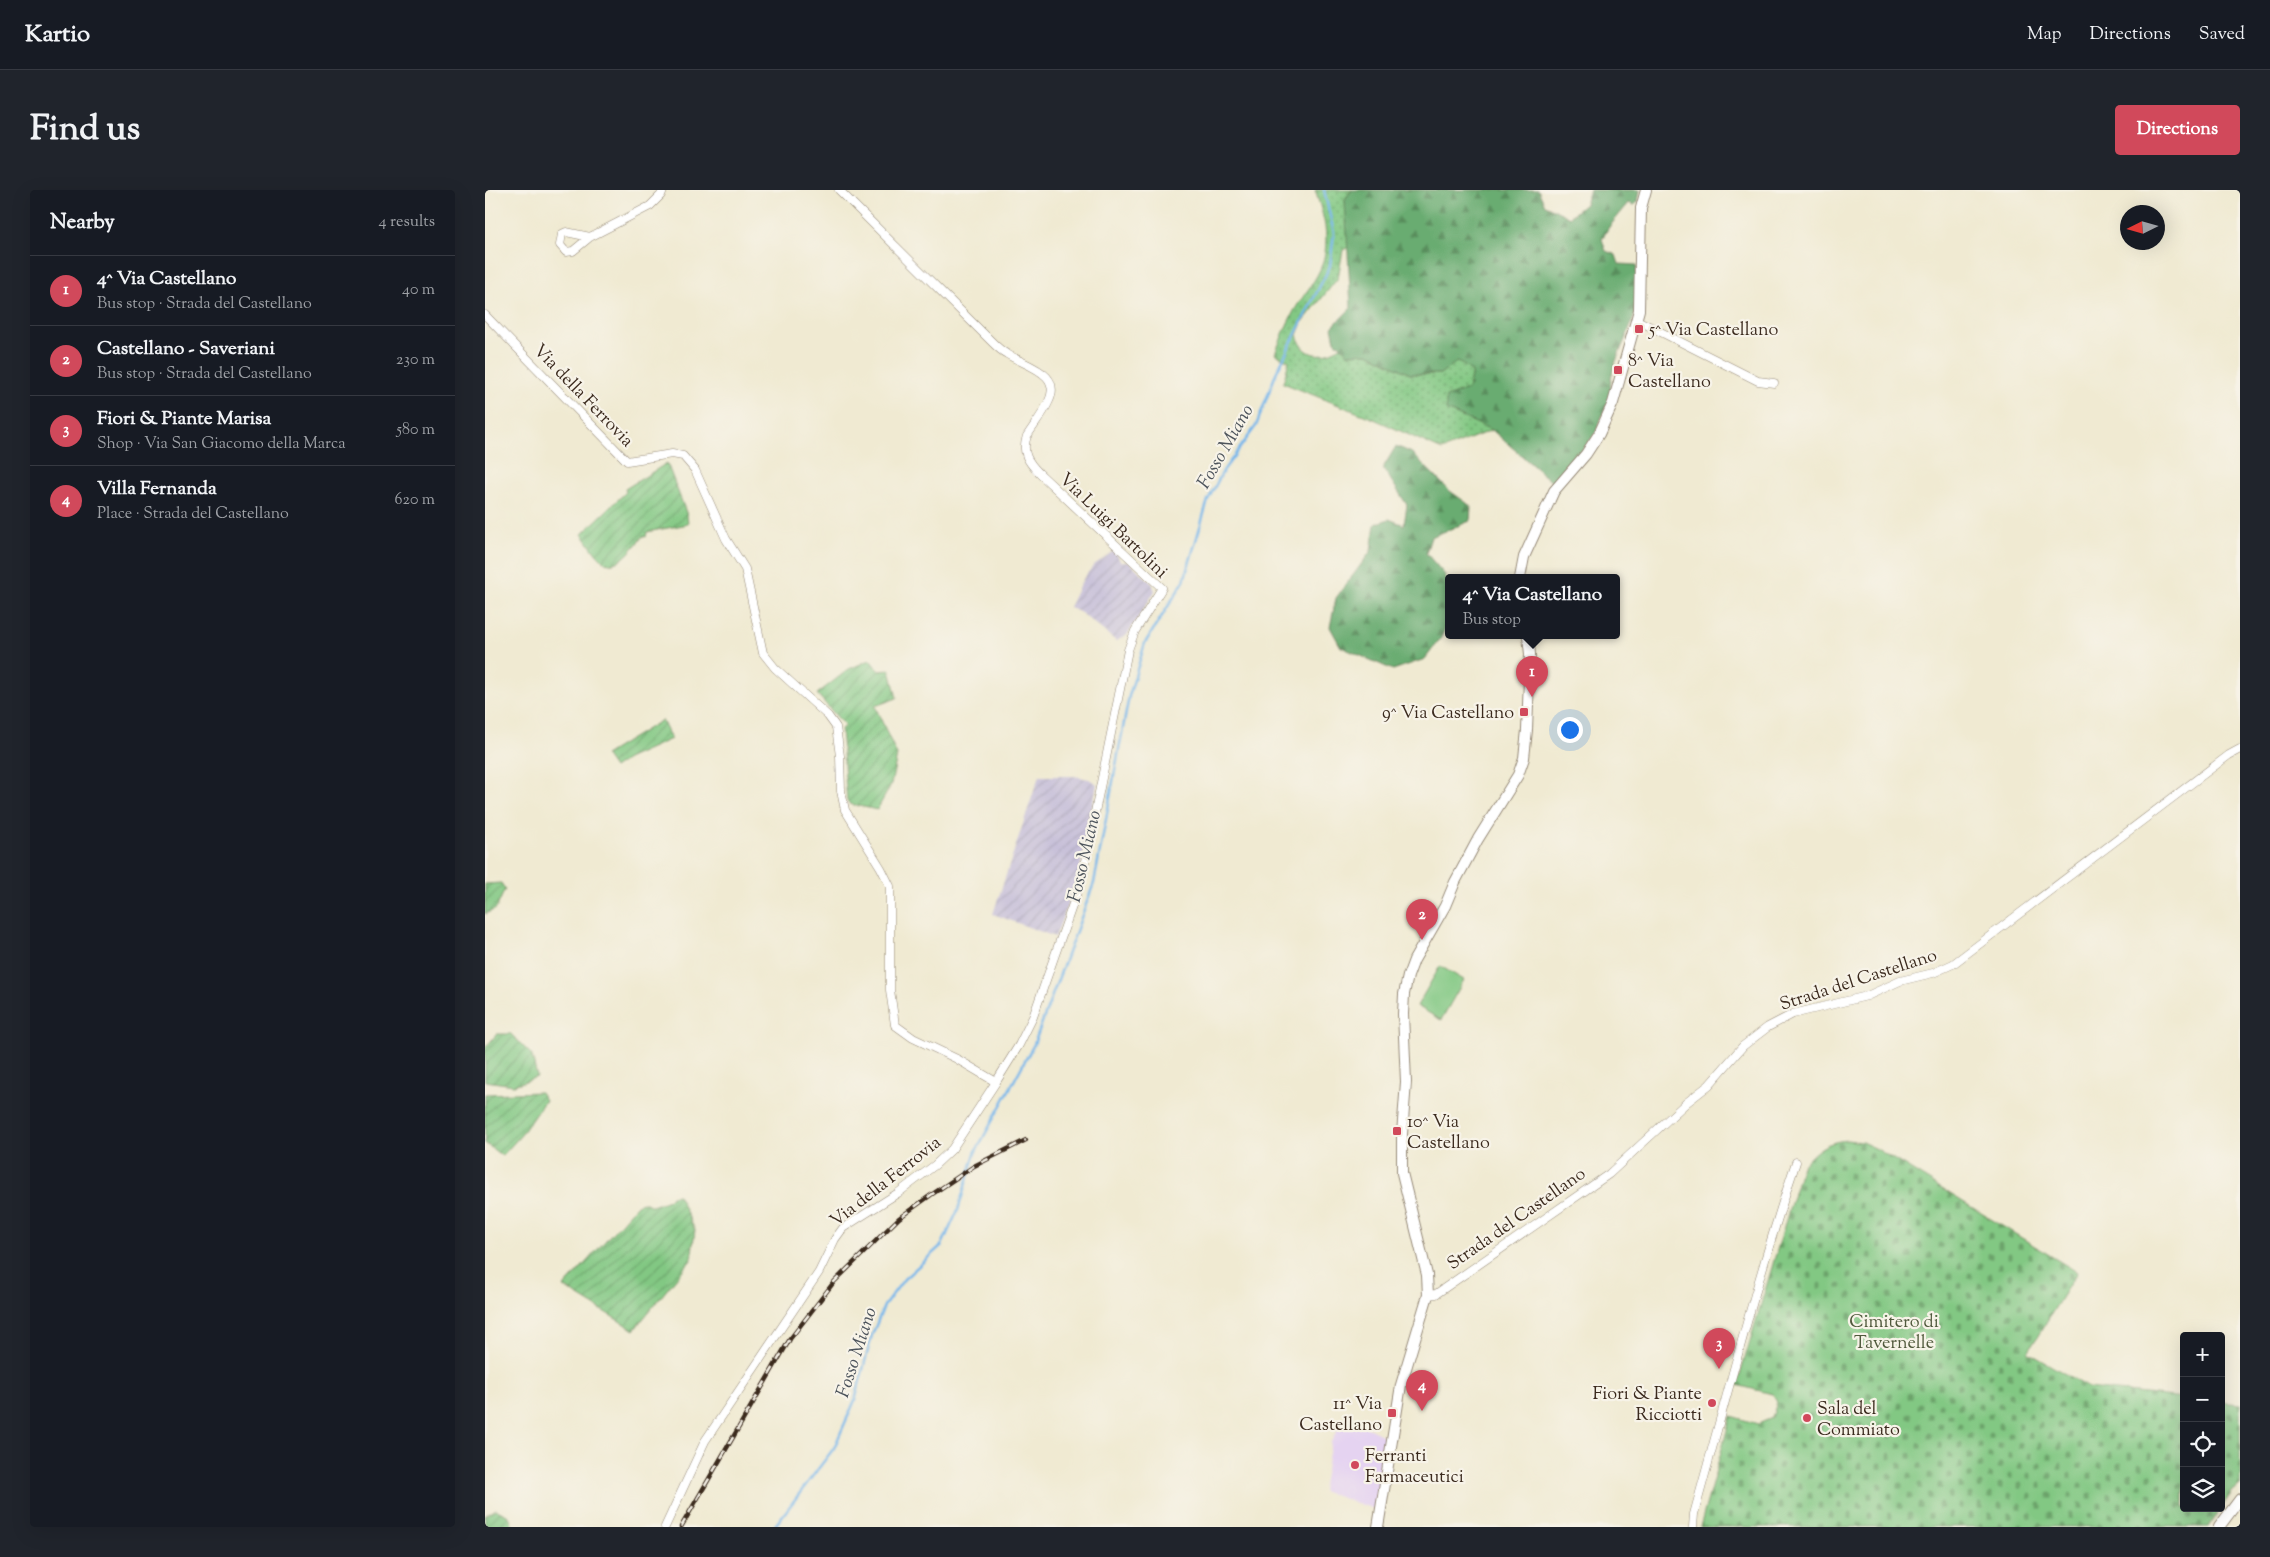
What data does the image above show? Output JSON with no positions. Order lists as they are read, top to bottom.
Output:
{
  "streets": {
    "street": ["Via della Ferrovia", "Via Luigi Bartolini", "Strada del Castellano"]
  },
  "crossings": [
    ["Via della Ferrovia", "Via Luigi Bartolini"]
  ],
  "water": ["Fosso Miano"],
  "parks": ["Cimitero di Tavernelle"],
  "places": {
    "transit": [
      "5^ Via Castellano",
      "8^ Via Castellano",
      "9^ Via Castellano",
      "10^ Via Castellano",
      "11^ Via Castellano"
    ],
    "other": ["Fiori & Piante Ricciotti", "Sala del Commiato", "Ferranti Farmaceutici"]
  },
  "north": "left",
  "page": {
    "header": "Kartio",
    "nav": ["Map", "Directions", "Saved"],
    "title": "Find us",
    "buttons": "Directions",
    "heading": ["Nearby", "4 results"],
    "list": [
      {
        "mark": "1",
        "name": "4^ Via Castellano",
        "note": "Bus stop · Strada del Castellano",
        "value": "40 m"
      },
      {
        "mark": "2",
        "name": "Castellano - Saveriani",
        "note": "Bus stop · Strada del Castellano",
        "value": "230 m"
      },
      {
        "mark": "3",
        "name": "Fiori & Piante Marisa",
        "note": "Shop · Via San Giacomo della Marca",
        "value": "580 m"
      },
      {
        "mark": "4",
        "name": "Villa Fernanda",
        "note": "Place · Strada del Castellano",
        "value": "620 m"
      }
    ],
    "popup": ["4^ Via Castellano", "Bus stop"],
    "pins": [
      "1",
      "2",
      "3",
      "4"
    ],
    "map_buttons": ["+", "−"]
  }
}
